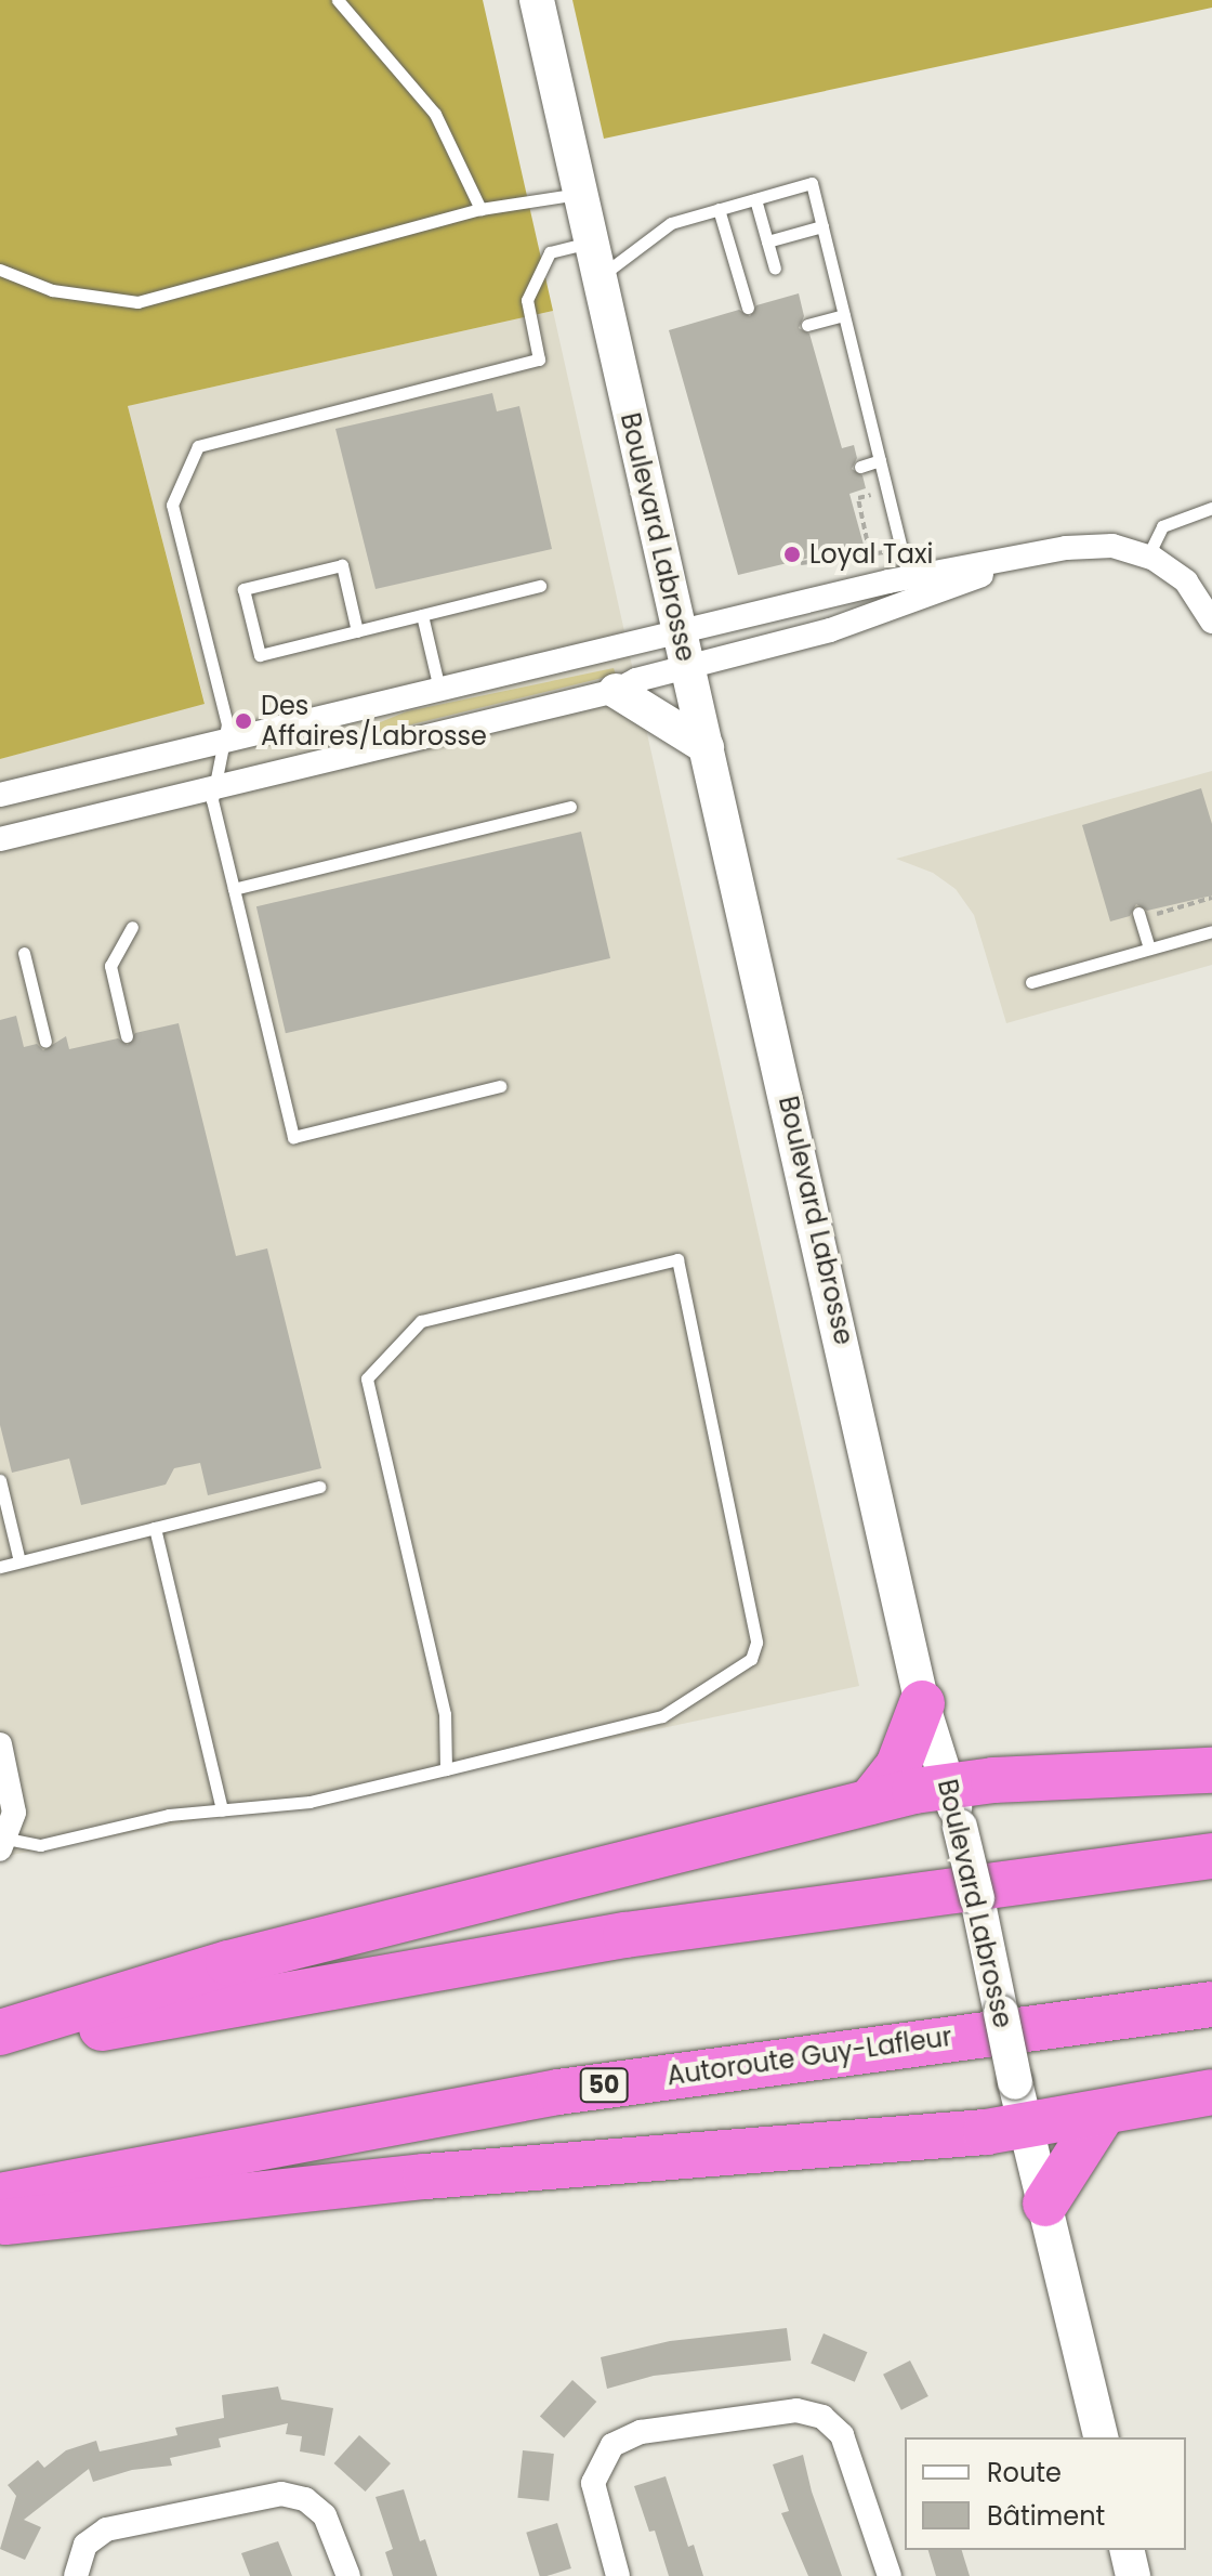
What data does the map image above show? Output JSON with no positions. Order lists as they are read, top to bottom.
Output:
{
  "streets": {
    "highway": ["Autoroute Guy-Lafleur", "50"],
    "street": ["Boulevard Labrosse"]
  },
  "places": ["Loyal Taxi", "Des Affaires/Labrosse"],
  "legend": ["Route", "Bâtiment"]
}
